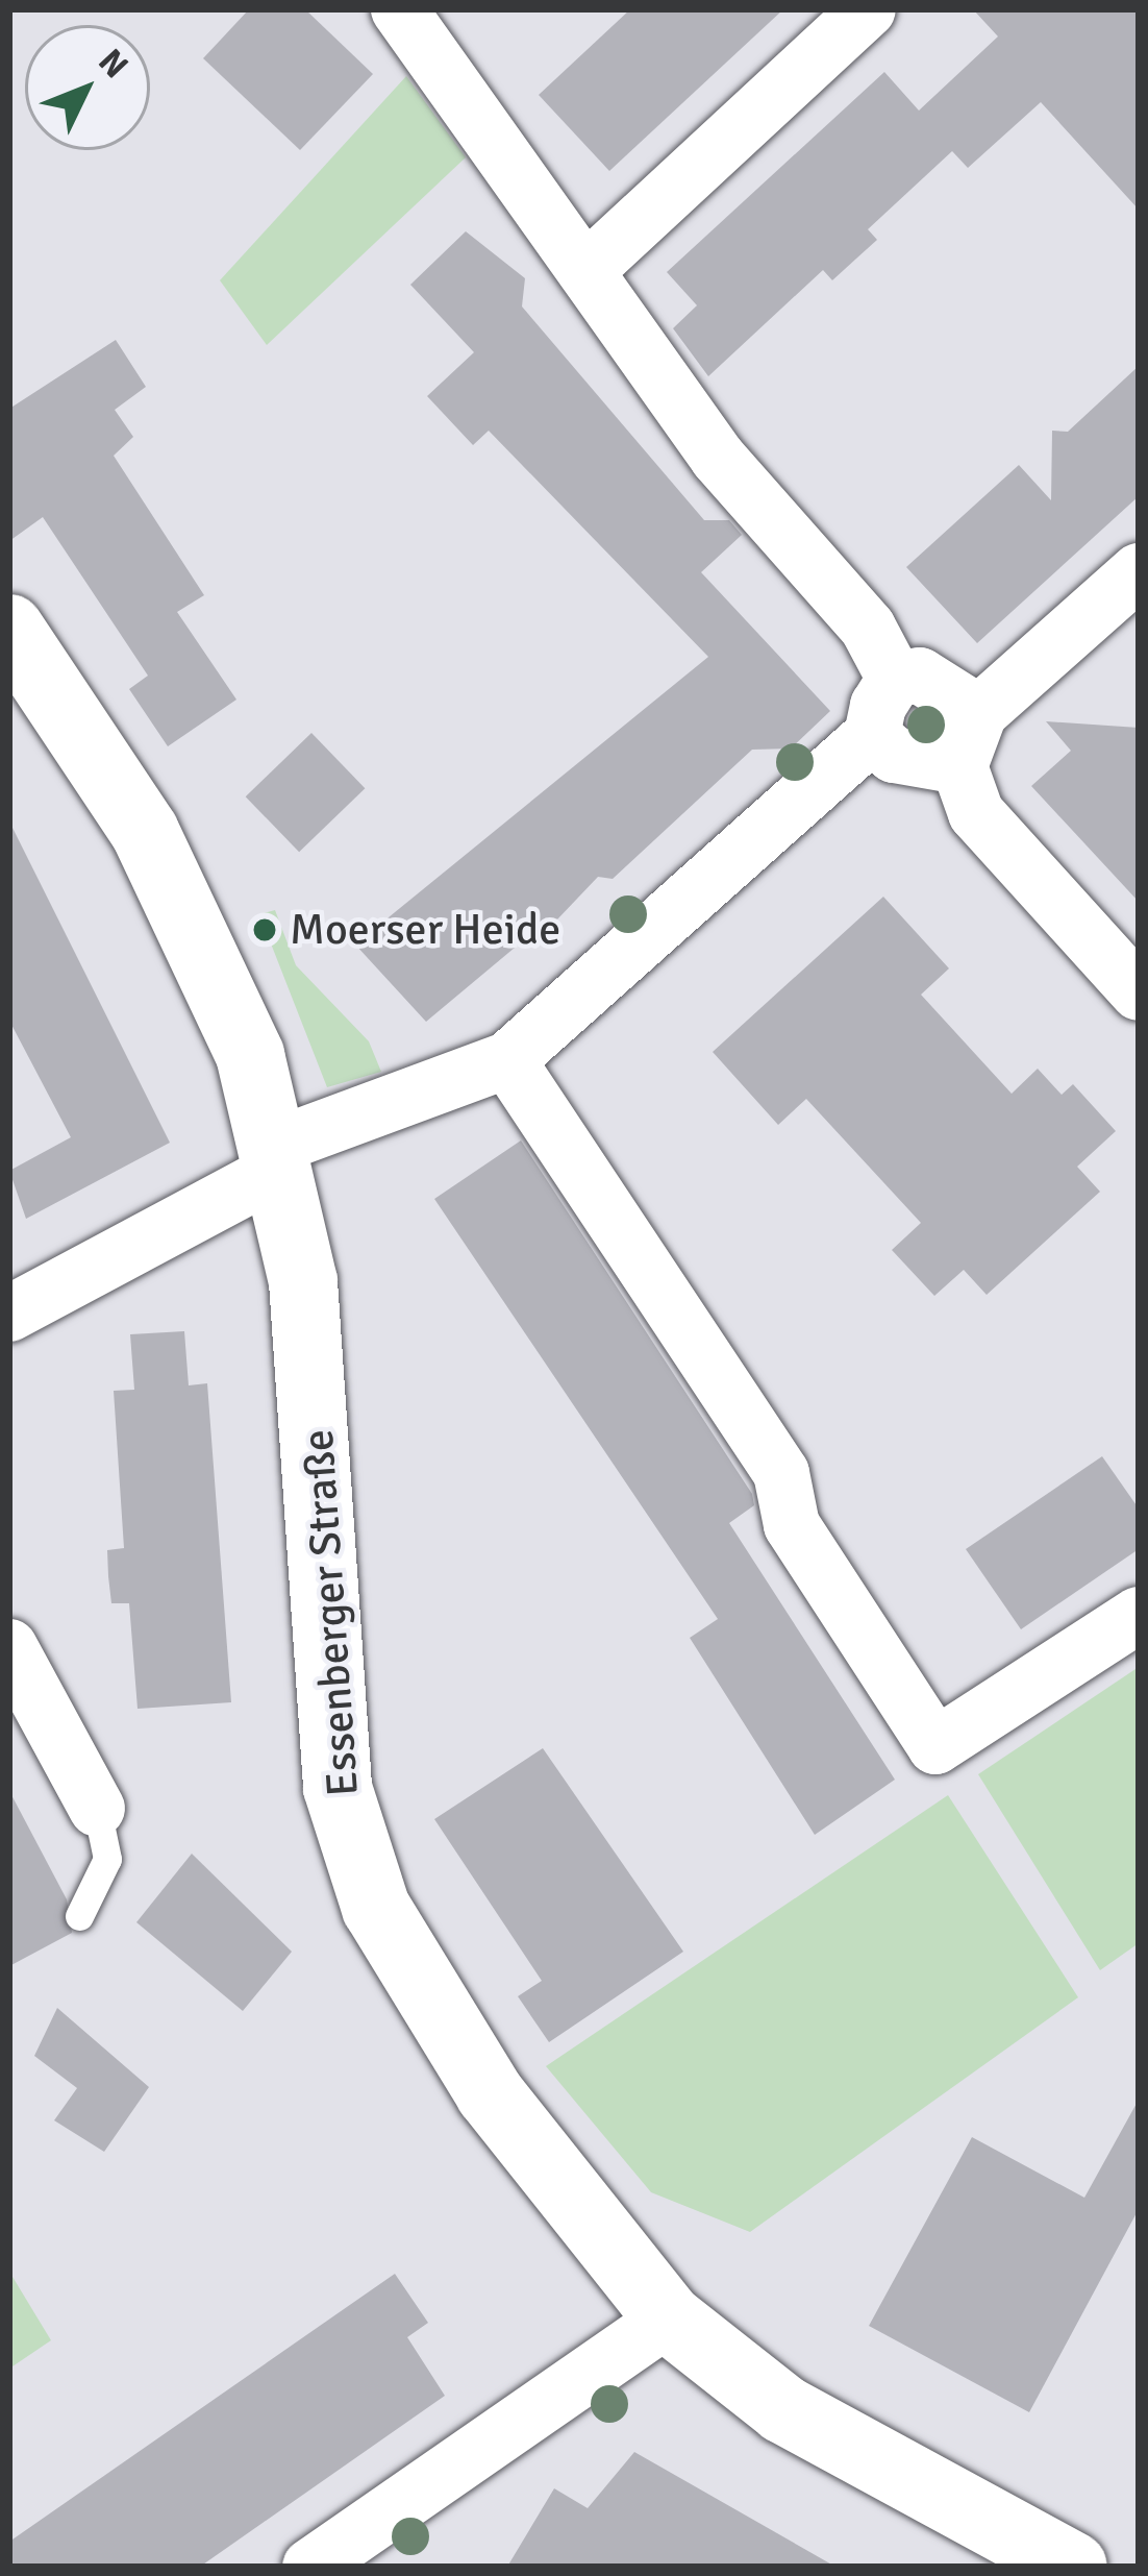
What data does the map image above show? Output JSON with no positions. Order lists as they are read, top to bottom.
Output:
{
  "streets": {
    "street": ["Essenberger Straße"]
  },
  "places": ["Moerser Heide"],
  "north": "top right"
}
